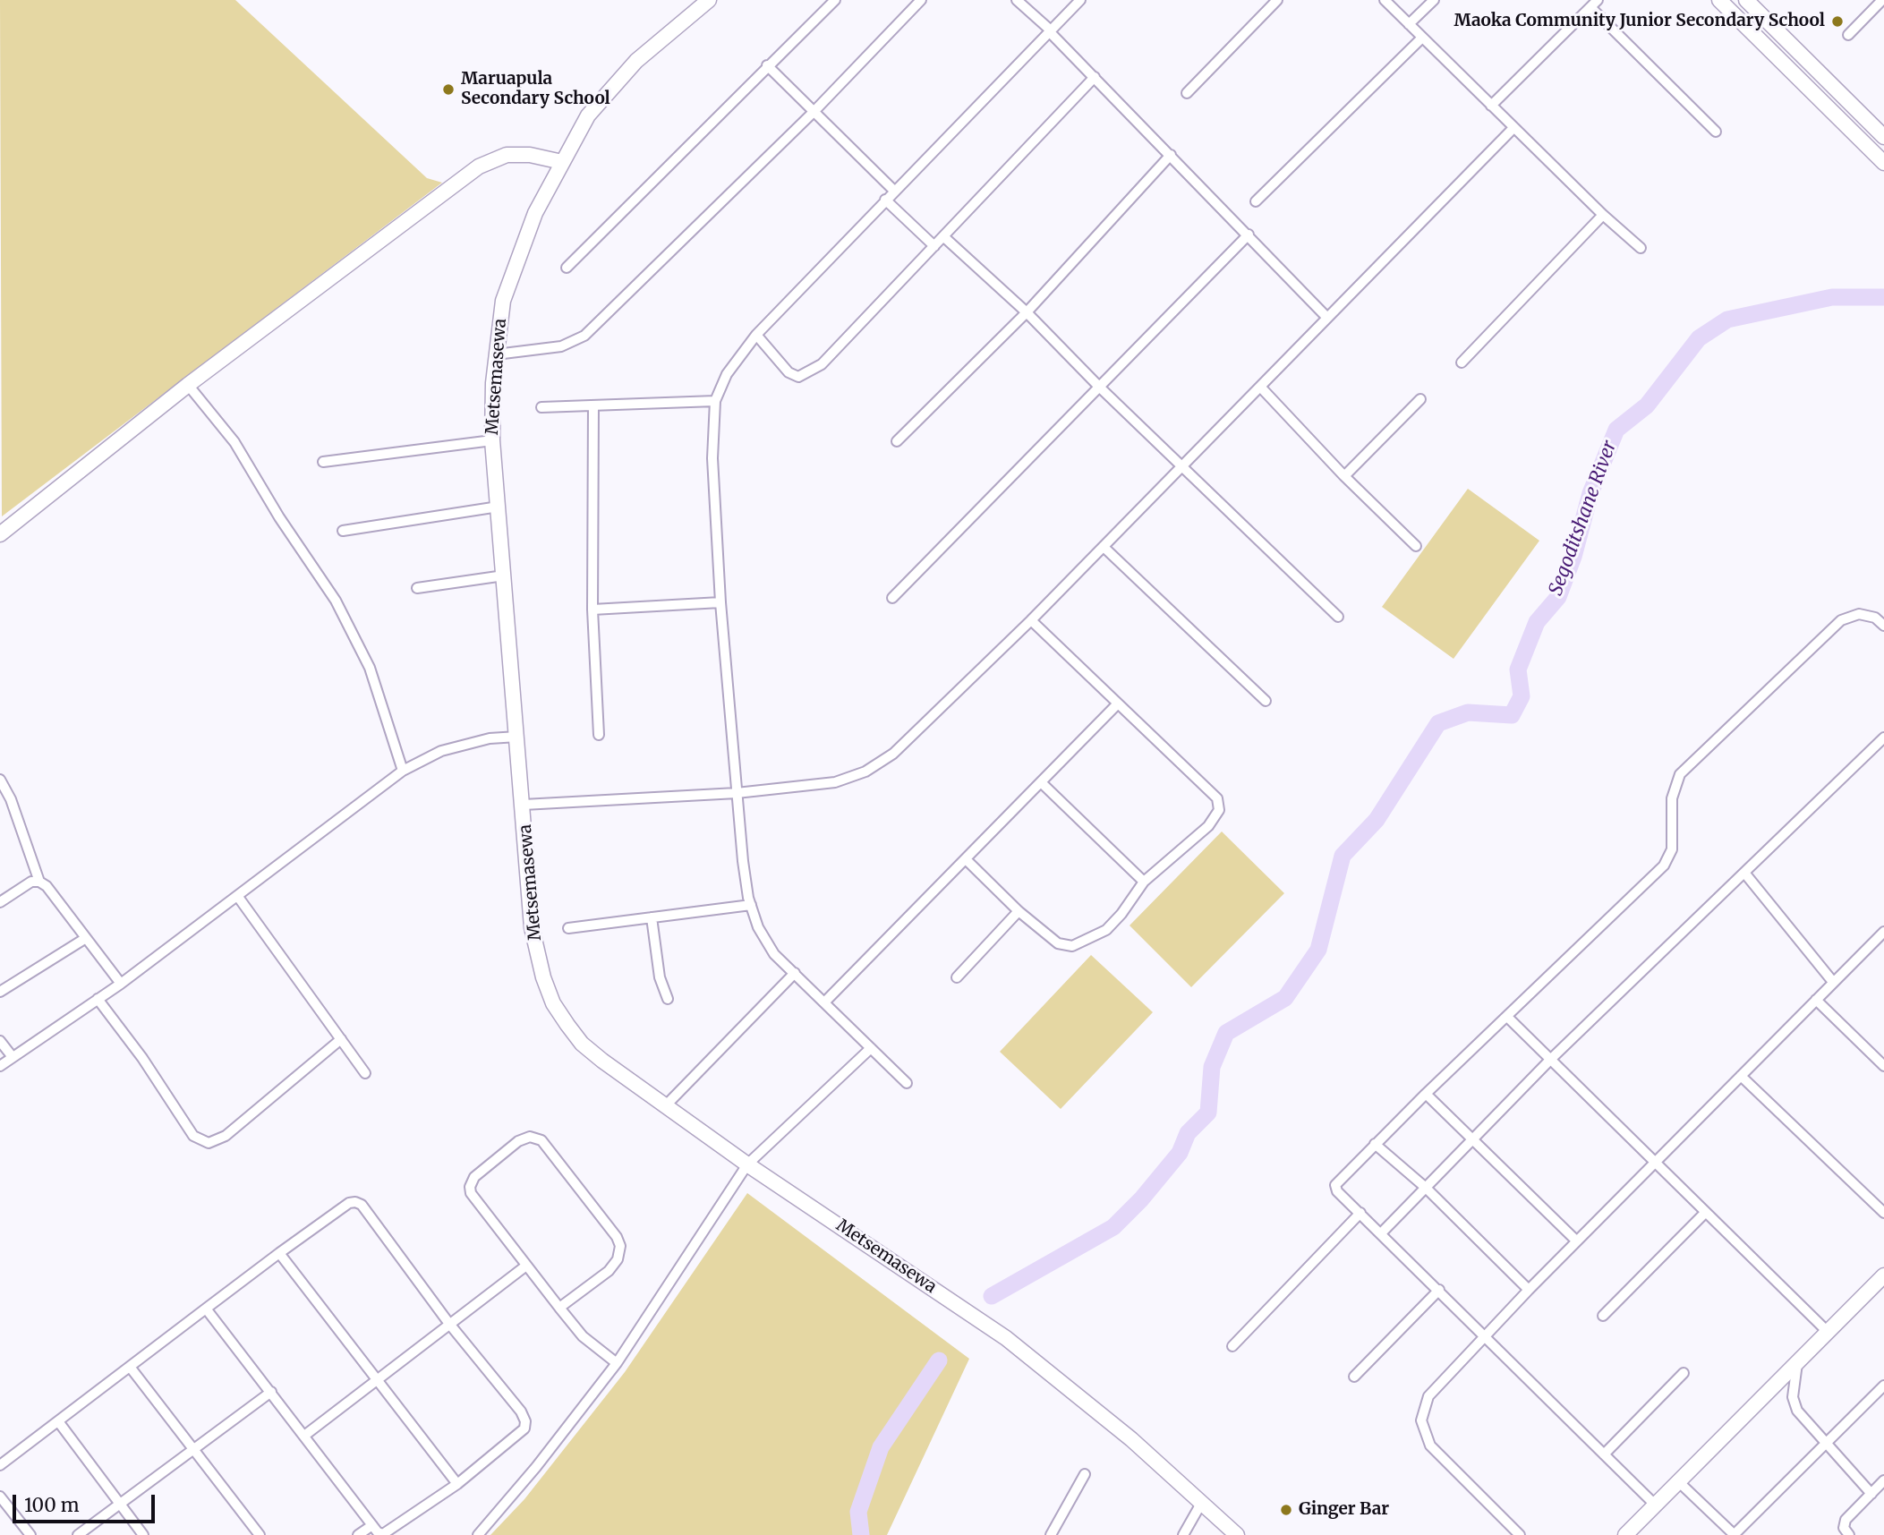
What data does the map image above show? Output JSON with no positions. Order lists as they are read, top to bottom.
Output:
{
  "streets": {
    "street": ["Metsemasewa"]
  },
  "water": ["Segoditshane River"],
  "places": ["Maoka Community Junior Secondary School", "Maruapula Secondary School", "Ginger Bar"],
  "scale_bar": "100 m"
}
